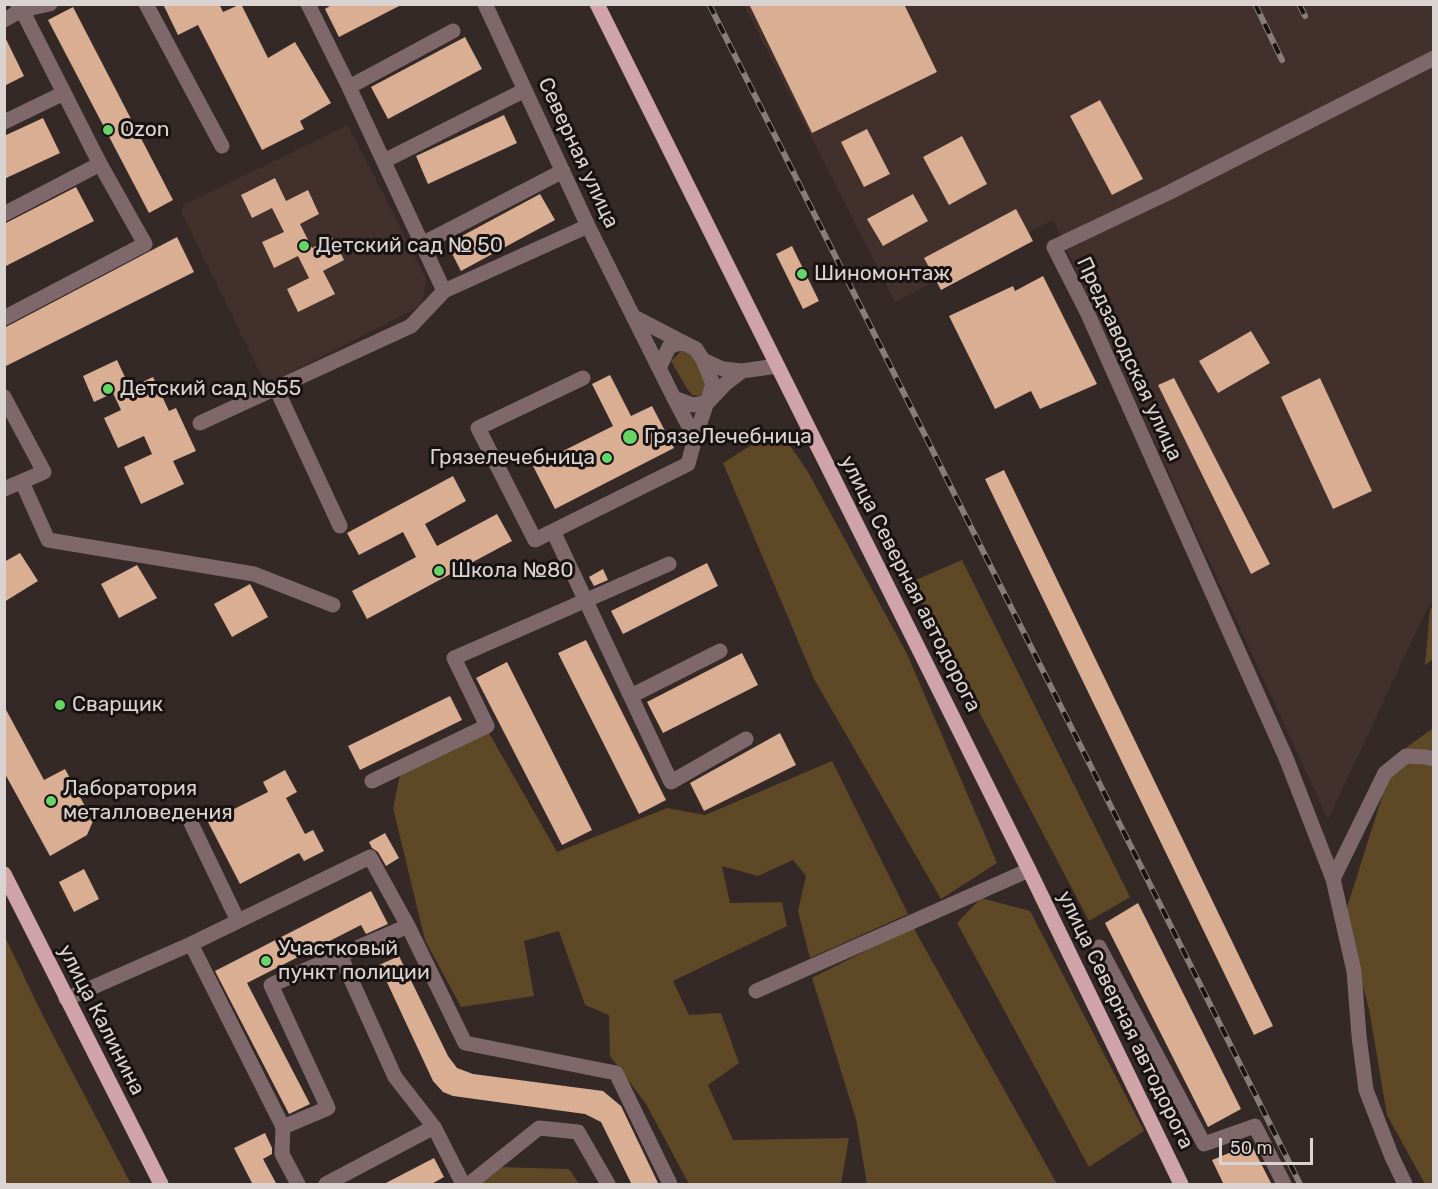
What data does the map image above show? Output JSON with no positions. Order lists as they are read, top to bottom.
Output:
{
  "streets": {
    "main road": ["улица Северная автодорога", "улица Калинина"],
    "street": ["Северная улица", "Предзаводская улица"]
  },
  "places": [
    "Ozon",
    "Детский сад № 50",
    "Шиномонтаж",
    "Детский сад №55",
    "ГрязеЛечебница",
    "Грязелечебница",
    "Школа №80",
    "Сварщик",
    "Лаборатория металловедения",
    "Участковый пункт полиции"
  ],
  "scale_bar": "50 m"
}
